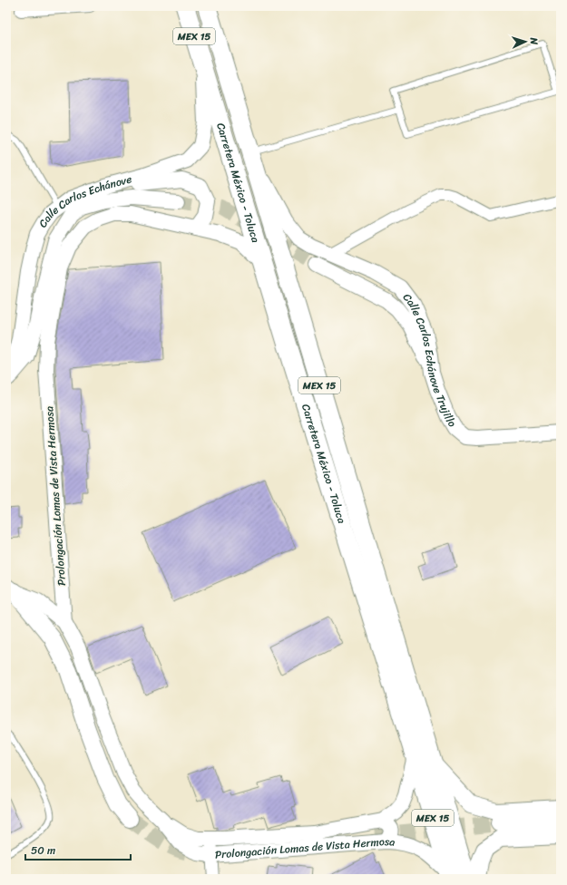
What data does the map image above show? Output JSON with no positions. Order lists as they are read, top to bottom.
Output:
{
  "streets": {
    "main road": ["MEX 15", "Carretera México - Toluca"],
    "street": ["Calle Carlos Echánove", "Calle Carlos Echánove Trujillo", "Prolongación Lomas de Vista Hermosa"]
  },
  "crossings": [
    ["Carretera México - Toluca", "Calle Carlos Echánove"],
    ["Carretera México - Toluca", "Calle Carlos Echánove Trujillo"],
    ["Carretera México - Toluca", "Prolongación Lomas de Vista Hermosa"],
    ["Calle Carlos Echánove", "Prolongación Lomas de Vista Hermosa"]
  ],
  "scale_bar": "50 m",
  "north": "right"
}
